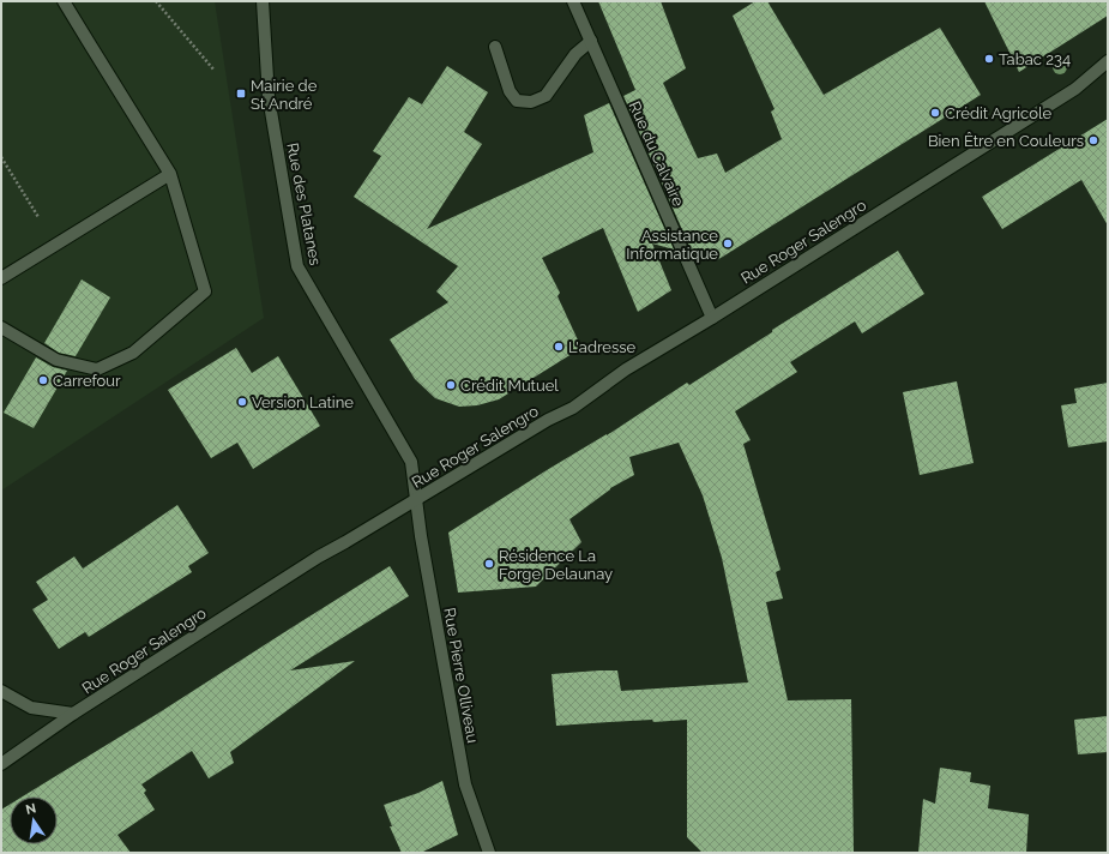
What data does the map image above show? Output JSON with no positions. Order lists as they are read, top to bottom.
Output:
{
  "streets": {
    "main road": [
      "Rue du Calvaire",
      "Rue des Platanes",
      "Rue Roger Salengro",
      "Rue Pierre Olliveau"
    ]
  },
  "crossings": [
    ["Rue du Calvaire", "Rue Roger Salengro"],
    ["Rue des Platanes", "Rue Roger Salengro"],
    ["Rue des Platanes", "Rue Pierre Olliveau"],
    ["Rue Roger Salengro", "Rue Pierre Olliveau"]
  ],
  "places": {
    "other": [
      "Tabac 234",
      "Crédit Agricole",
      "Bien Être en Couleurs",
      "Assistance Informatique",
      "L'adresse",
      "Carrefour",
      "Crédit Mutuel",
      "Version Latine",
      "Résidence La Forge Delaunay"
    ],
    "transit": ["Mairie de St André"]
  },
  "north": "top"
}
